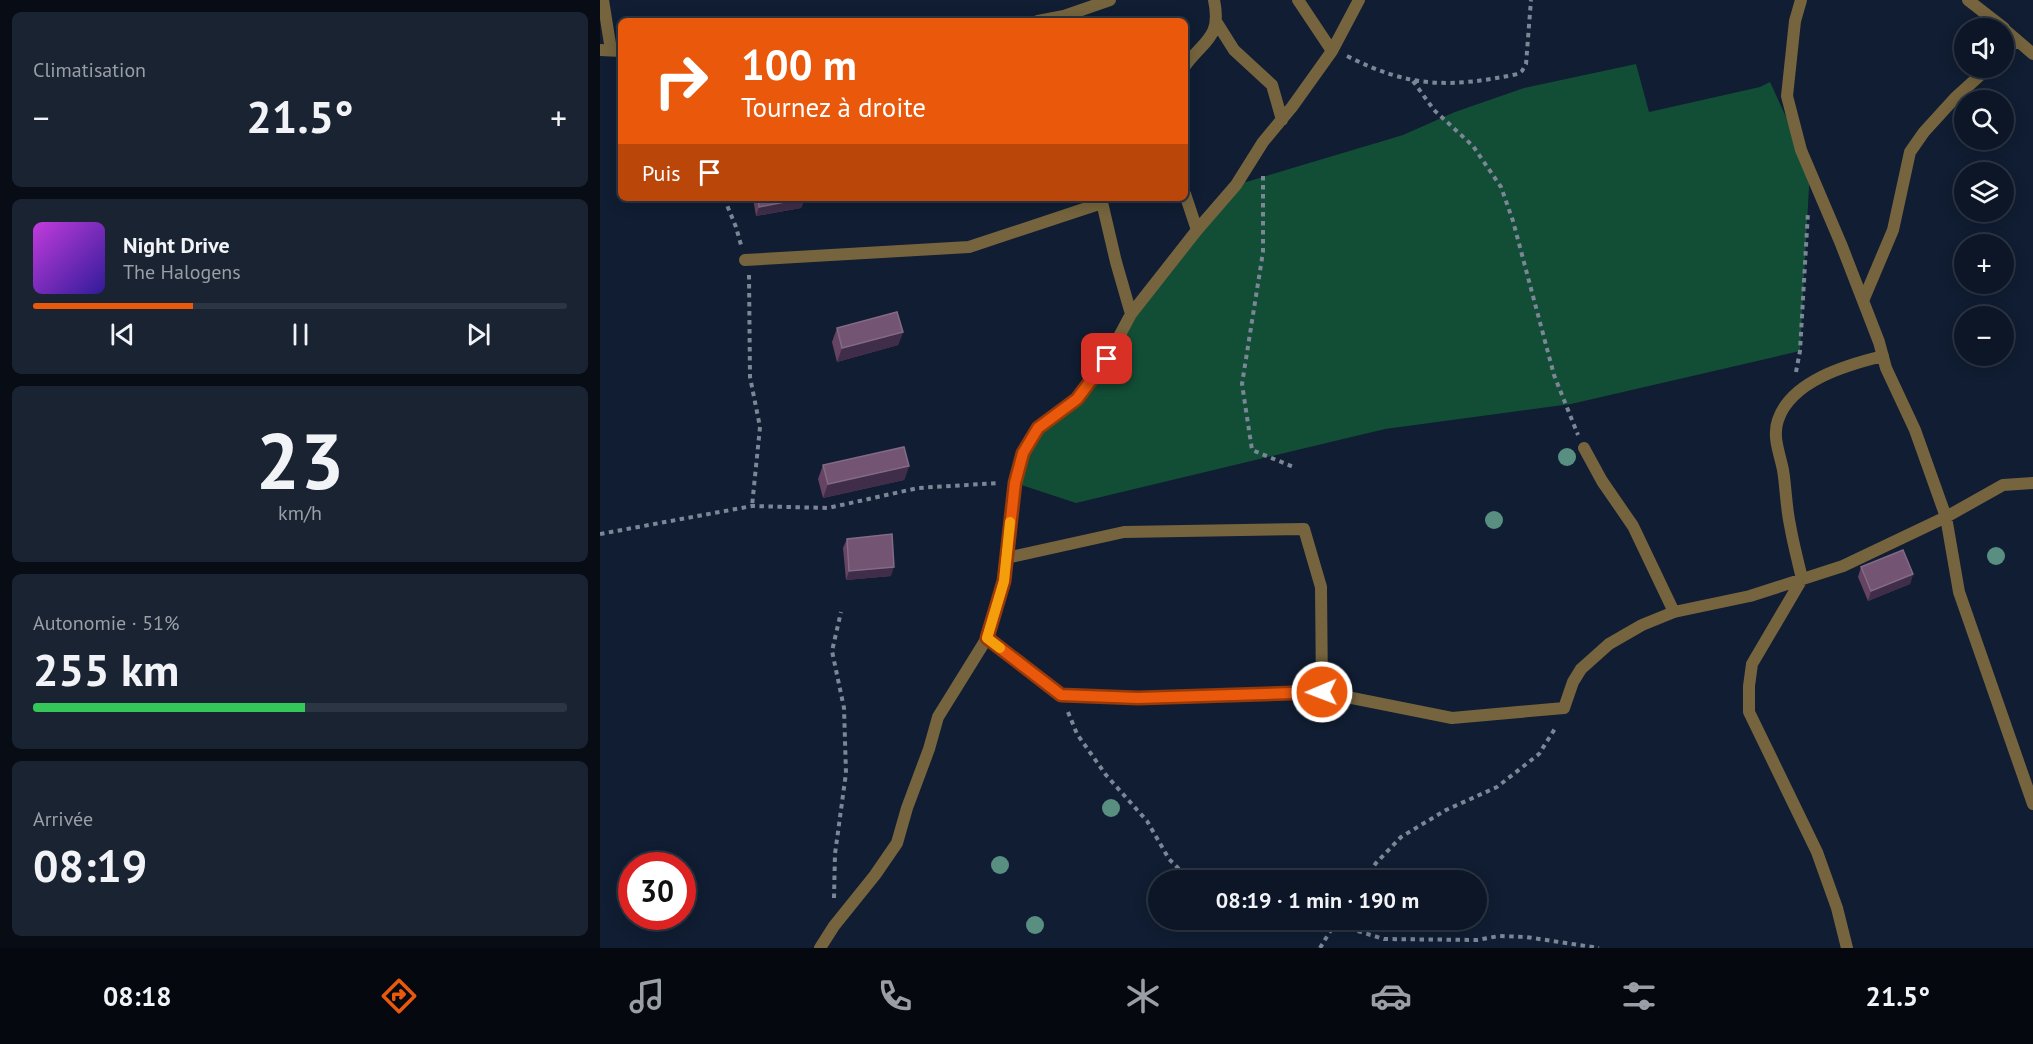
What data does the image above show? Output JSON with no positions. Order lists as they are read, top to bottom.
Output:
{
  "page": {
    "tile": [
      "Climatisation",
      ["23", "km/h"],
      ["Autonomie · 51%", "255 km"],
      ["Arrivée", "08:19"]
    ],
    "map_buttons": ["+", "−"],
    "turn": ["100 m", "Tournez à droite"],
    "heat": ["−", "21.5°", "+"],
    "then": "Puis",
    "song": ["Night Drive", "The Halogens"],
    "limit": "30",
    "trip": "08:19 · 1 min · 190 m",
    "tabs": ["08:18", "21.5°"]
  }
}
